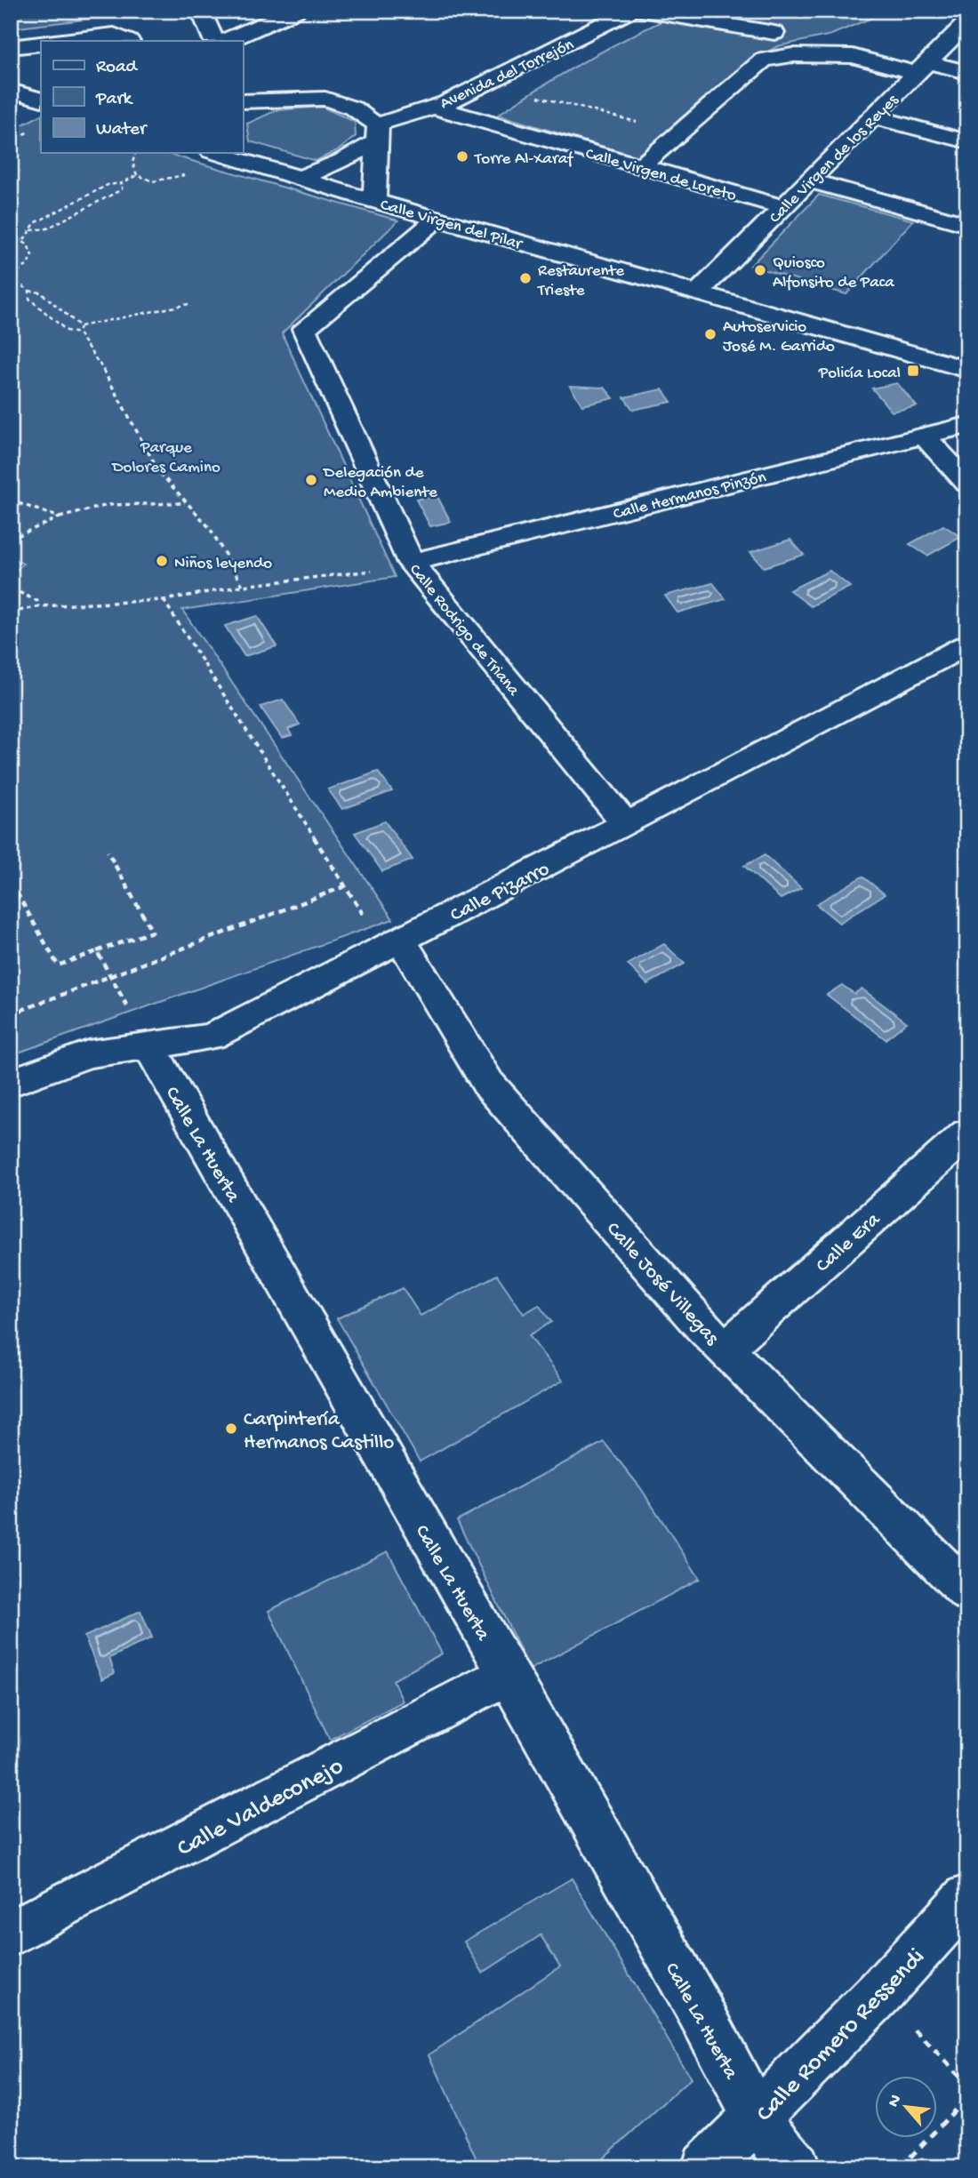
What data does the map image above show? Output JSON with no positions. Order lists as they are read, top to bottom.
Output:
{
  "streets": {
    "street": [
      "Avenida del Torrejón",
      "Calle Virgen de los Reyes",
      "Calle Virgen de Loreto",
      "Calle Virgen del Pilar",
      "Calle Hermanos Pinzón",
      "Calle Rodrigo de Triana",
      "Calle Pizarro",
      "Calle La Huerta",
      "Calle Era",
      "Calle José Villegas",
      "Calle Valdeconejo",
      "Calle Romero Ressendi"
    ]
  },
  "crossings": [
    ["Avenida del Torrejón", "Calle Virgen de Loreto"],
    ["Avenida del Torrejón", "Calle Virgen del Pilar"],
    ["Calle Virgen de los Reyes", "Calle Virgen de Loreto"],
    ["Calle Virgen de los Reyes", "Calle Virgen del Pilar"],
    ["Calle Virgen del Pilar", "Calle Rodrigo de Triana"],
    ["Calle Hermanos Pinzón", "Calle Rodrigo de Triana"],
    ["Calle Rodrigo de Triana", "Calle Pizarro"],
    ["Calle Pizarro", "Calle La Huerta"],
    ["Calle Pizarro", "Calle José Villegas"],
    ["Calle La Huerta", "Calle Valdeconejo"],
    ["Calle La Huerta", "Calle Romero Ressendi"],
    ["Calle Era", "Calle José Villegas"]
  ],
  "parks": ["Parque Dolores Camino"],
  "places": {
    "other": [
      "Torre Al-Xaraf",
      "Quiosco Alfonsito de Paca",
      "Restaurente Trieste",
      "Autoservicio José M. Garrido",
      "Delegación de Medio Ambiente",
      "Niños leyendo",
      "Carpintería Hermanos Castillo"
    ],
    "transit": ["Policía Local"]
  },
  "legend": ["Road", "Park", "Water"],
  "north": "top left"
}
